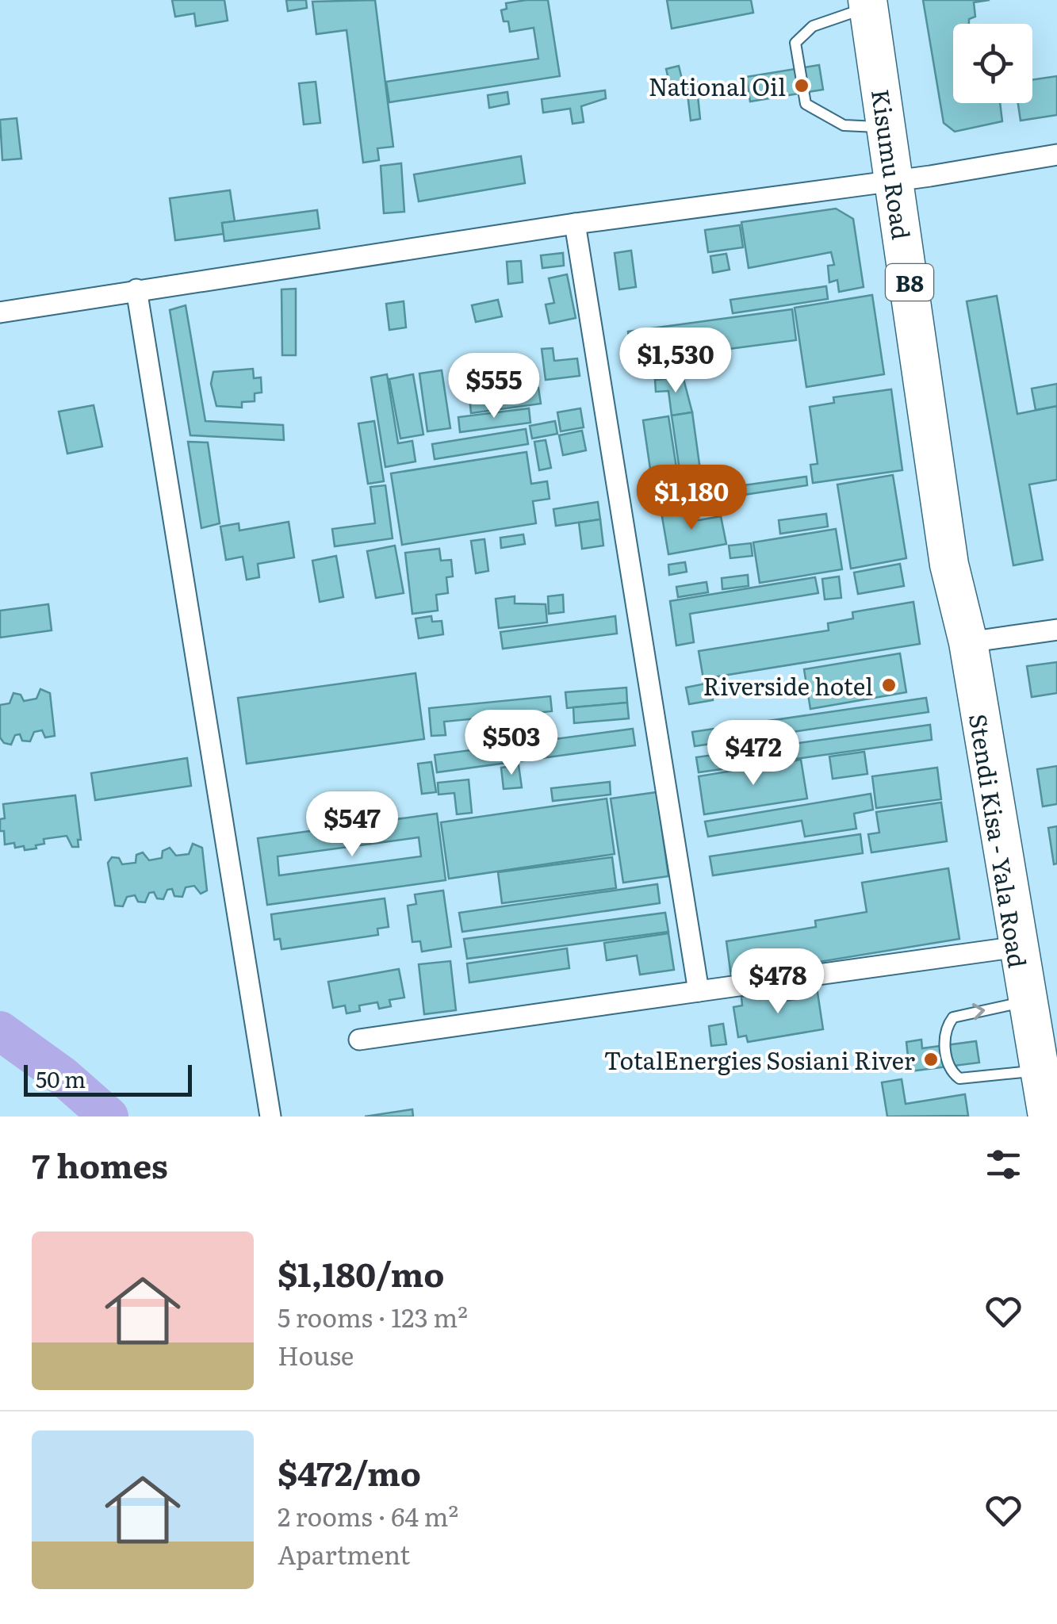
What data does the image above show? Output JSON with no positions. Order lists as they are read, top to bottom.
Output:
{
  "streets": {
    "highway": ["Kisumu Road", "B8", "Stendi Kisa - Yala Road"]
  },
  "crossings": [
    ["Kisumu Road", "Stendi Kisa - Yala Road"],
    ["B8", "Stendi Kisa - Yala Road"]
  ],
  "places": ["National Oil", "Riverside hotel", "TotalEnergies Sosiani River"],
  "scale_bar": "50 m",
  "page": {
    "price": [
      "$1,530",
      "$555",
      "$1,180",
      "$503",
      "$472",
      "$547",
      "$478"
    ],
    "scale": "50 m",
    "heading": "7 homes",
    "list": [
      {
        "name": "$1,180/mo",
        "note": "5 rooms · 123 m² · House"
      },
      {
        "name": "$472/mo",
        "note": "2 rooms · 64 m² · Apartment"
      }
    ]
  }
}
